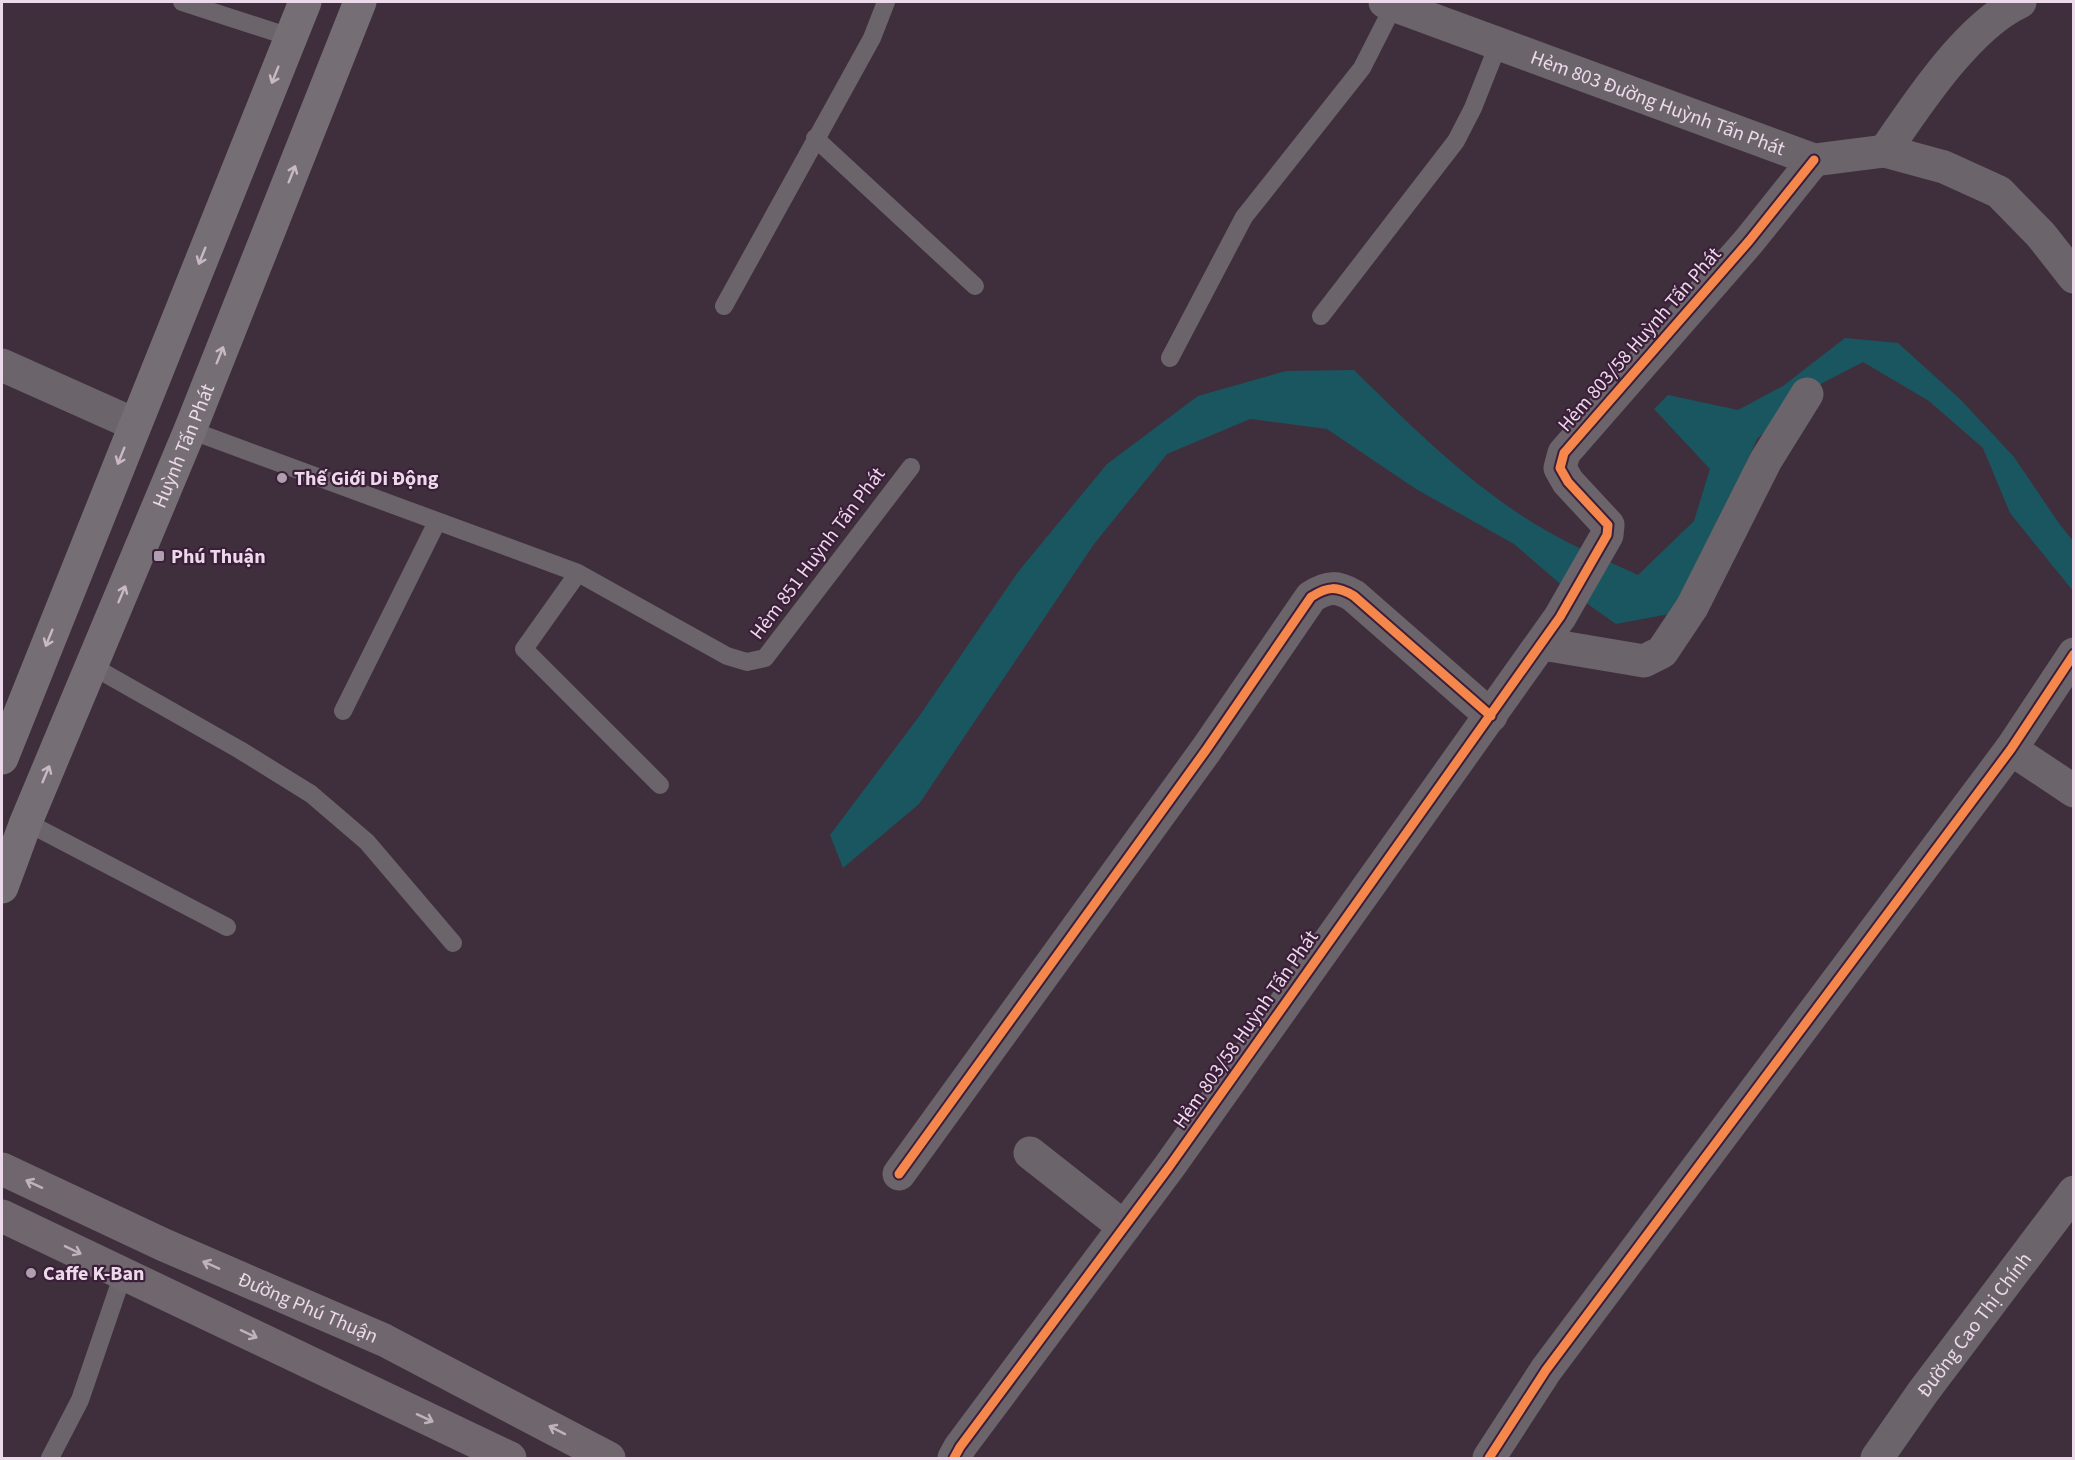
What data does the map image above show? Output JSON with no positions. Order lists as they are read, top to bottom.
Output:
{
  "streets": {
    "main road": ["Huỳnh Tấn Phát"],
    "street": [
      "Hẻm 803 Đường Huỳnh Tấn Phát",
      "Hẻm 803/58 Huỳnh Tấn Phát",
      "Đường Phú Thuận",
      "Đường Cao Thị Chính"
    ],
    "lane": ["Hẻm 851 Huỳnh Tấn Phát"]
  },
  "crossings": [
    ["Hẻm 803 Đường Huỳnh Tấn Phát", "Hẻm 803/58 Huỳnh Tấn Phát"],
    ["Huỳnh Tấn Phát", "Hẻm 851 Huỳnh Tấn Phát"]
  ],
  "places": {
    "other": ["Thế Giới Di Động", "Caffe K-Ban"],
    "transit": ["Phú Thuận"]
  }
}
